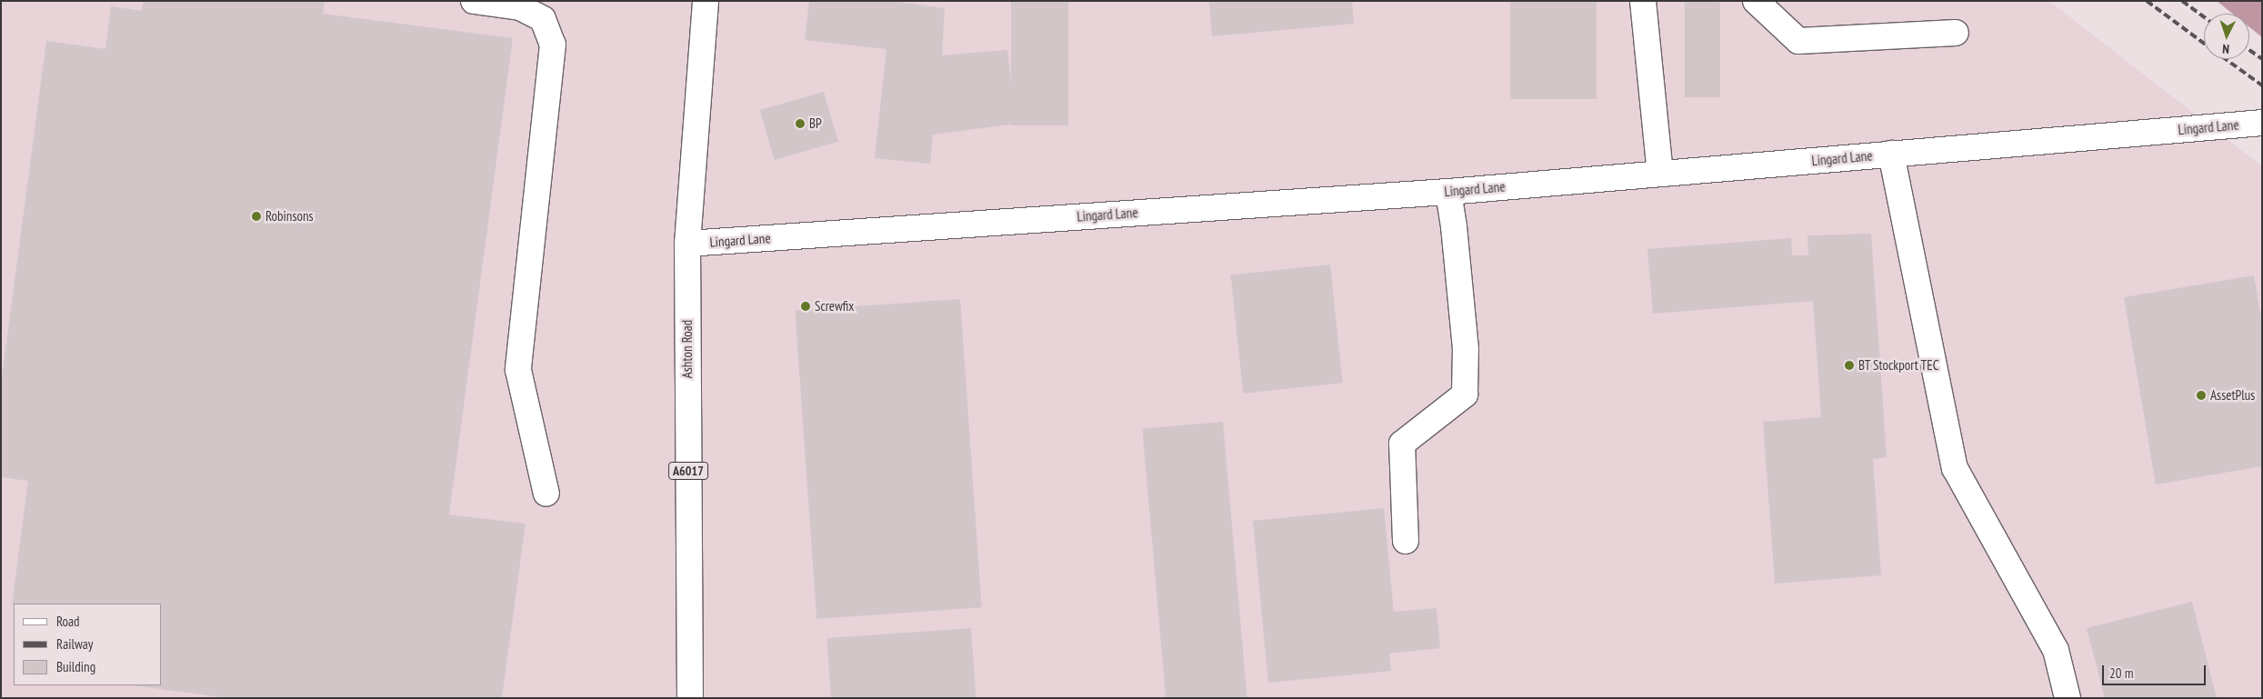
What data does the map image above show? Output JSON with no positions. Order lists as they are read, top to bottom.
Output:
{
  "streets": {
    "main road": ["Lingard Lane", "Ashton Road", "A6017"]
  },
  "crossings": [
    ["Lingard Lane", "Ashton Road"]
  ],
  "places": [
    "BP",
    "Robinsons",
    "Screwfix",
    "BT Stockport TEC",
    "AssetPlus"
  ],
  "legend": ["Road", "Railway", "Building"],
  "scale_bar": "20 m",
  "north": "bottom"
}
